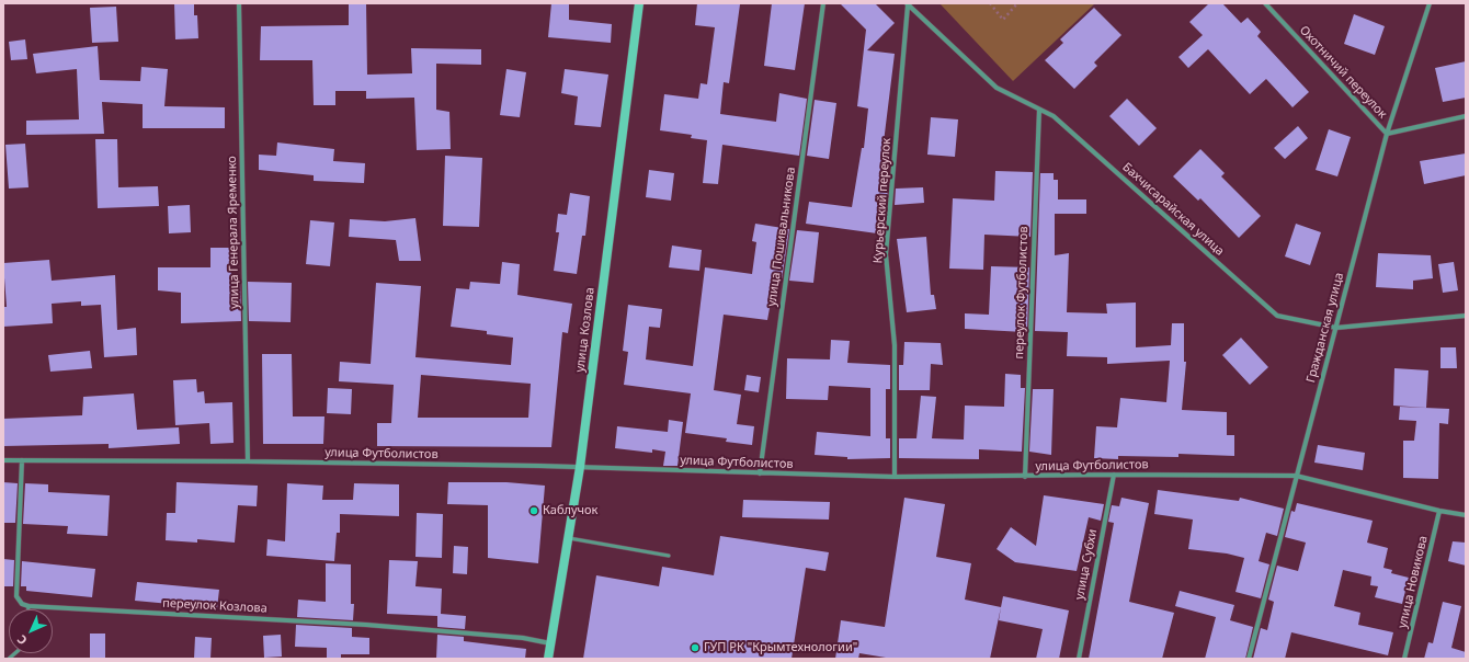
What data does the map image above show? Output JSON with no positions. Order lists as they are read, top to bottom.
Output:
{
  "streets": {
    "main road": ["улица Козлова"],
    "street": [
      "Охотничий переулок",
      "Курьерский переулок",
      "Бахчисарайская улица",
      "улица Генерала Яременко",
      "улица Пошивальникова",
      "переулок Футболистов",
      "Гражданская улица",
      "улица Футболистов",
      "улица Субхи",
      "улица Новикова",
      "переулок Козлова"
    ]
  },
  "crossings": [
    ["Охотничий переулок", "Гражданская улица"],
    ["Курьерский переулок", "Бахчисарайская улица"],
    ["Курьерский переулок", "улица Футболистов"],
    ["Бахчисарайская улица", "переулок Футболистов"],
    ["Бахчисарайская улица", "Гражданская улица"],
    ["улица Генерала Яременко", "улица Футболистов"],
    ["улица Пошивальникова", "улица Футболистов"],
    ["переулок Футболистов", "улица Футболистов"],
    ["Гражданская улица", "улица Футболистов"],
    ["улица Козлова", "улица Футболистов"],
    ["улица Козлова", "переулок Козлова"],
    ["улица Футболистов", "улица Субхи"],
    ["улица Футболистов", "улица Новикова"]
  ],
  "places": ["Каблучок", "ГУП РК \"Крымтехнологии\""],
  "north": "bottom left"
}
